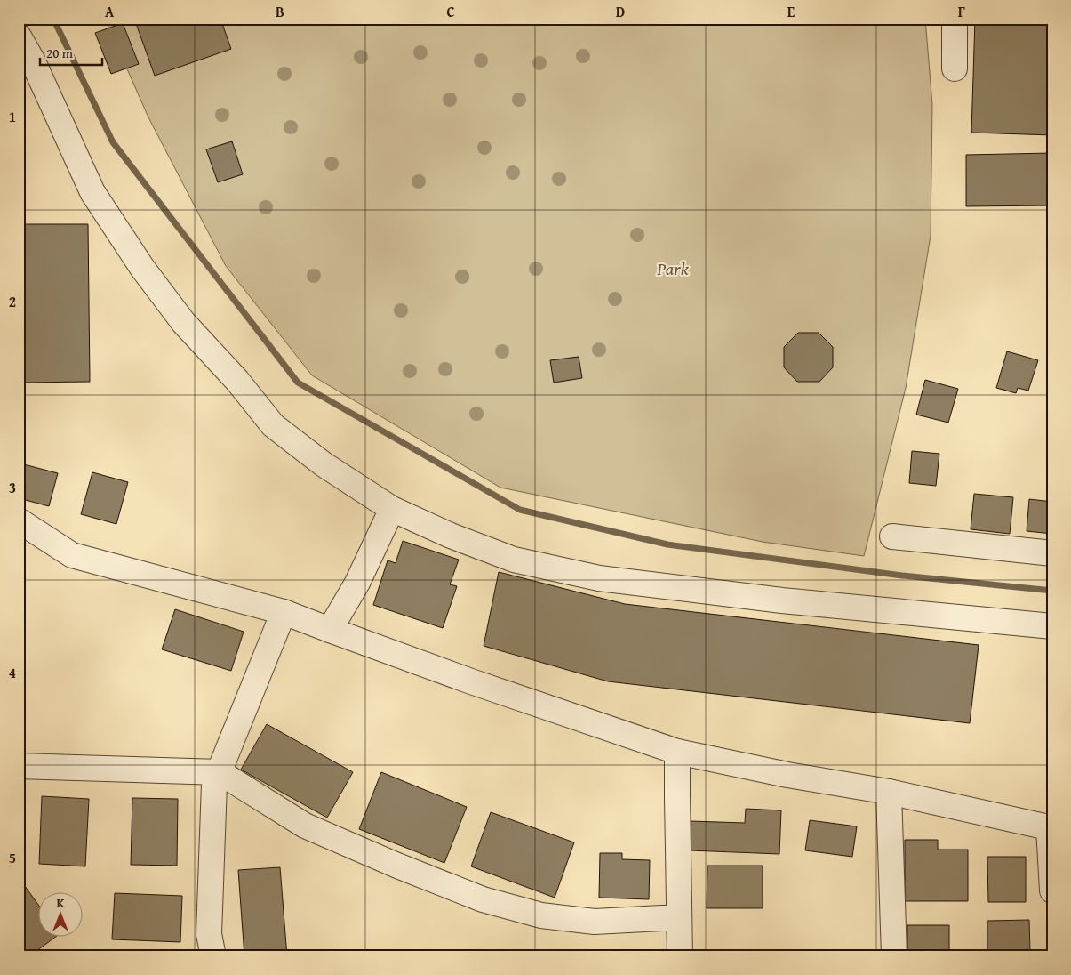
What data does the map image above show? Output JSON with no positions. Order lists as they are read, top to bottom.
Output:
{
  "parks": ["Park"],
  "scale_bar": "20 m",
  "north": "top",
  "grid": {
    "columns": [
      "A",
      "B",
      "C",
      "D",
      "E",
      "F"
    ],
    "rows": [
      "1",
      "2",
      "3",
      "4",
      "5"
    ]
  }
}
